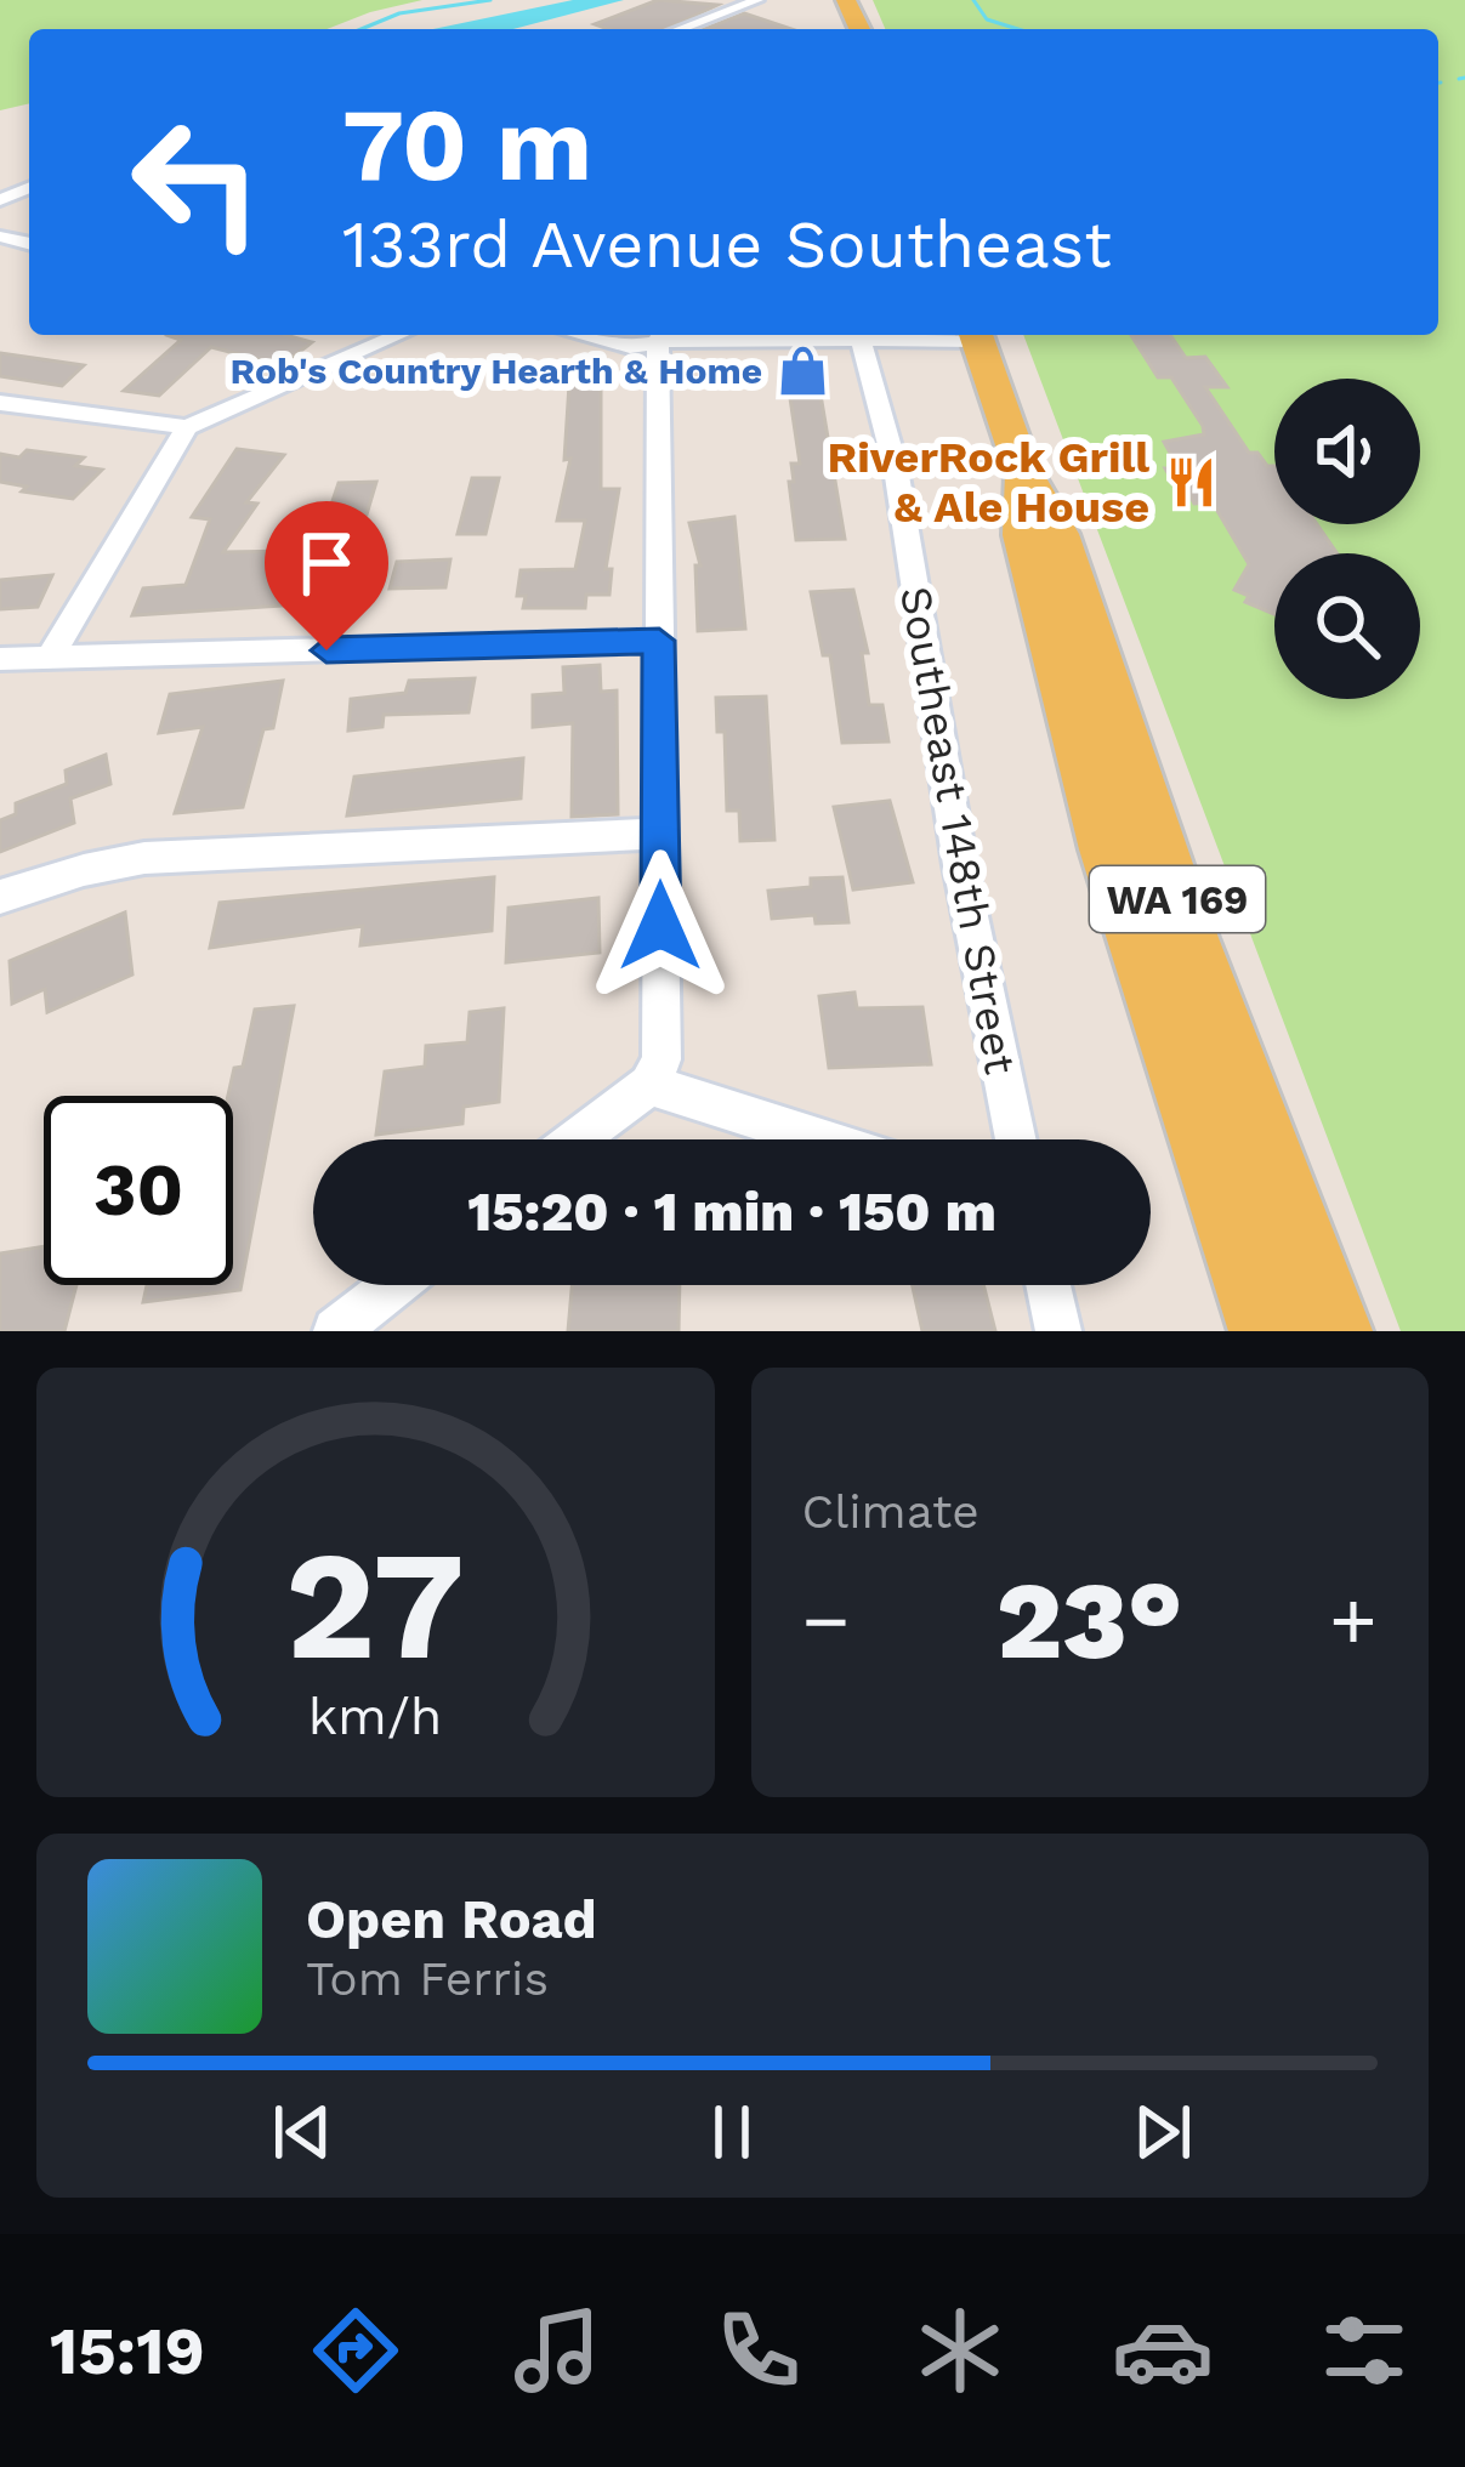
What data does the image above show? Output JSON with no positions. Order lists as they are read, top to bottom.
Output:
{
  "streets": {
    "main road": ["WA 169"],
    "street": ["Southeast 148th Street"]
  },
  "places": {
    "shop": ["Rob's Country Hearth & Home"],
    "restaurant": ["RiverRock Grill & Ale House"]
  },
  "page": {
    "turn": ["70 m", "133rd Avenue Southeast"],
    "limit": "30",
    "trip": "15:20 · 1 min · 150 m",
    "tile": "Climate",
    "heat": ["−", "23°", "+"],
    "song": ["Open Road", "Tom Ferris"],
    "tabs": "15:19",
    "gauge": ["27", "km/h"]
  }
}
